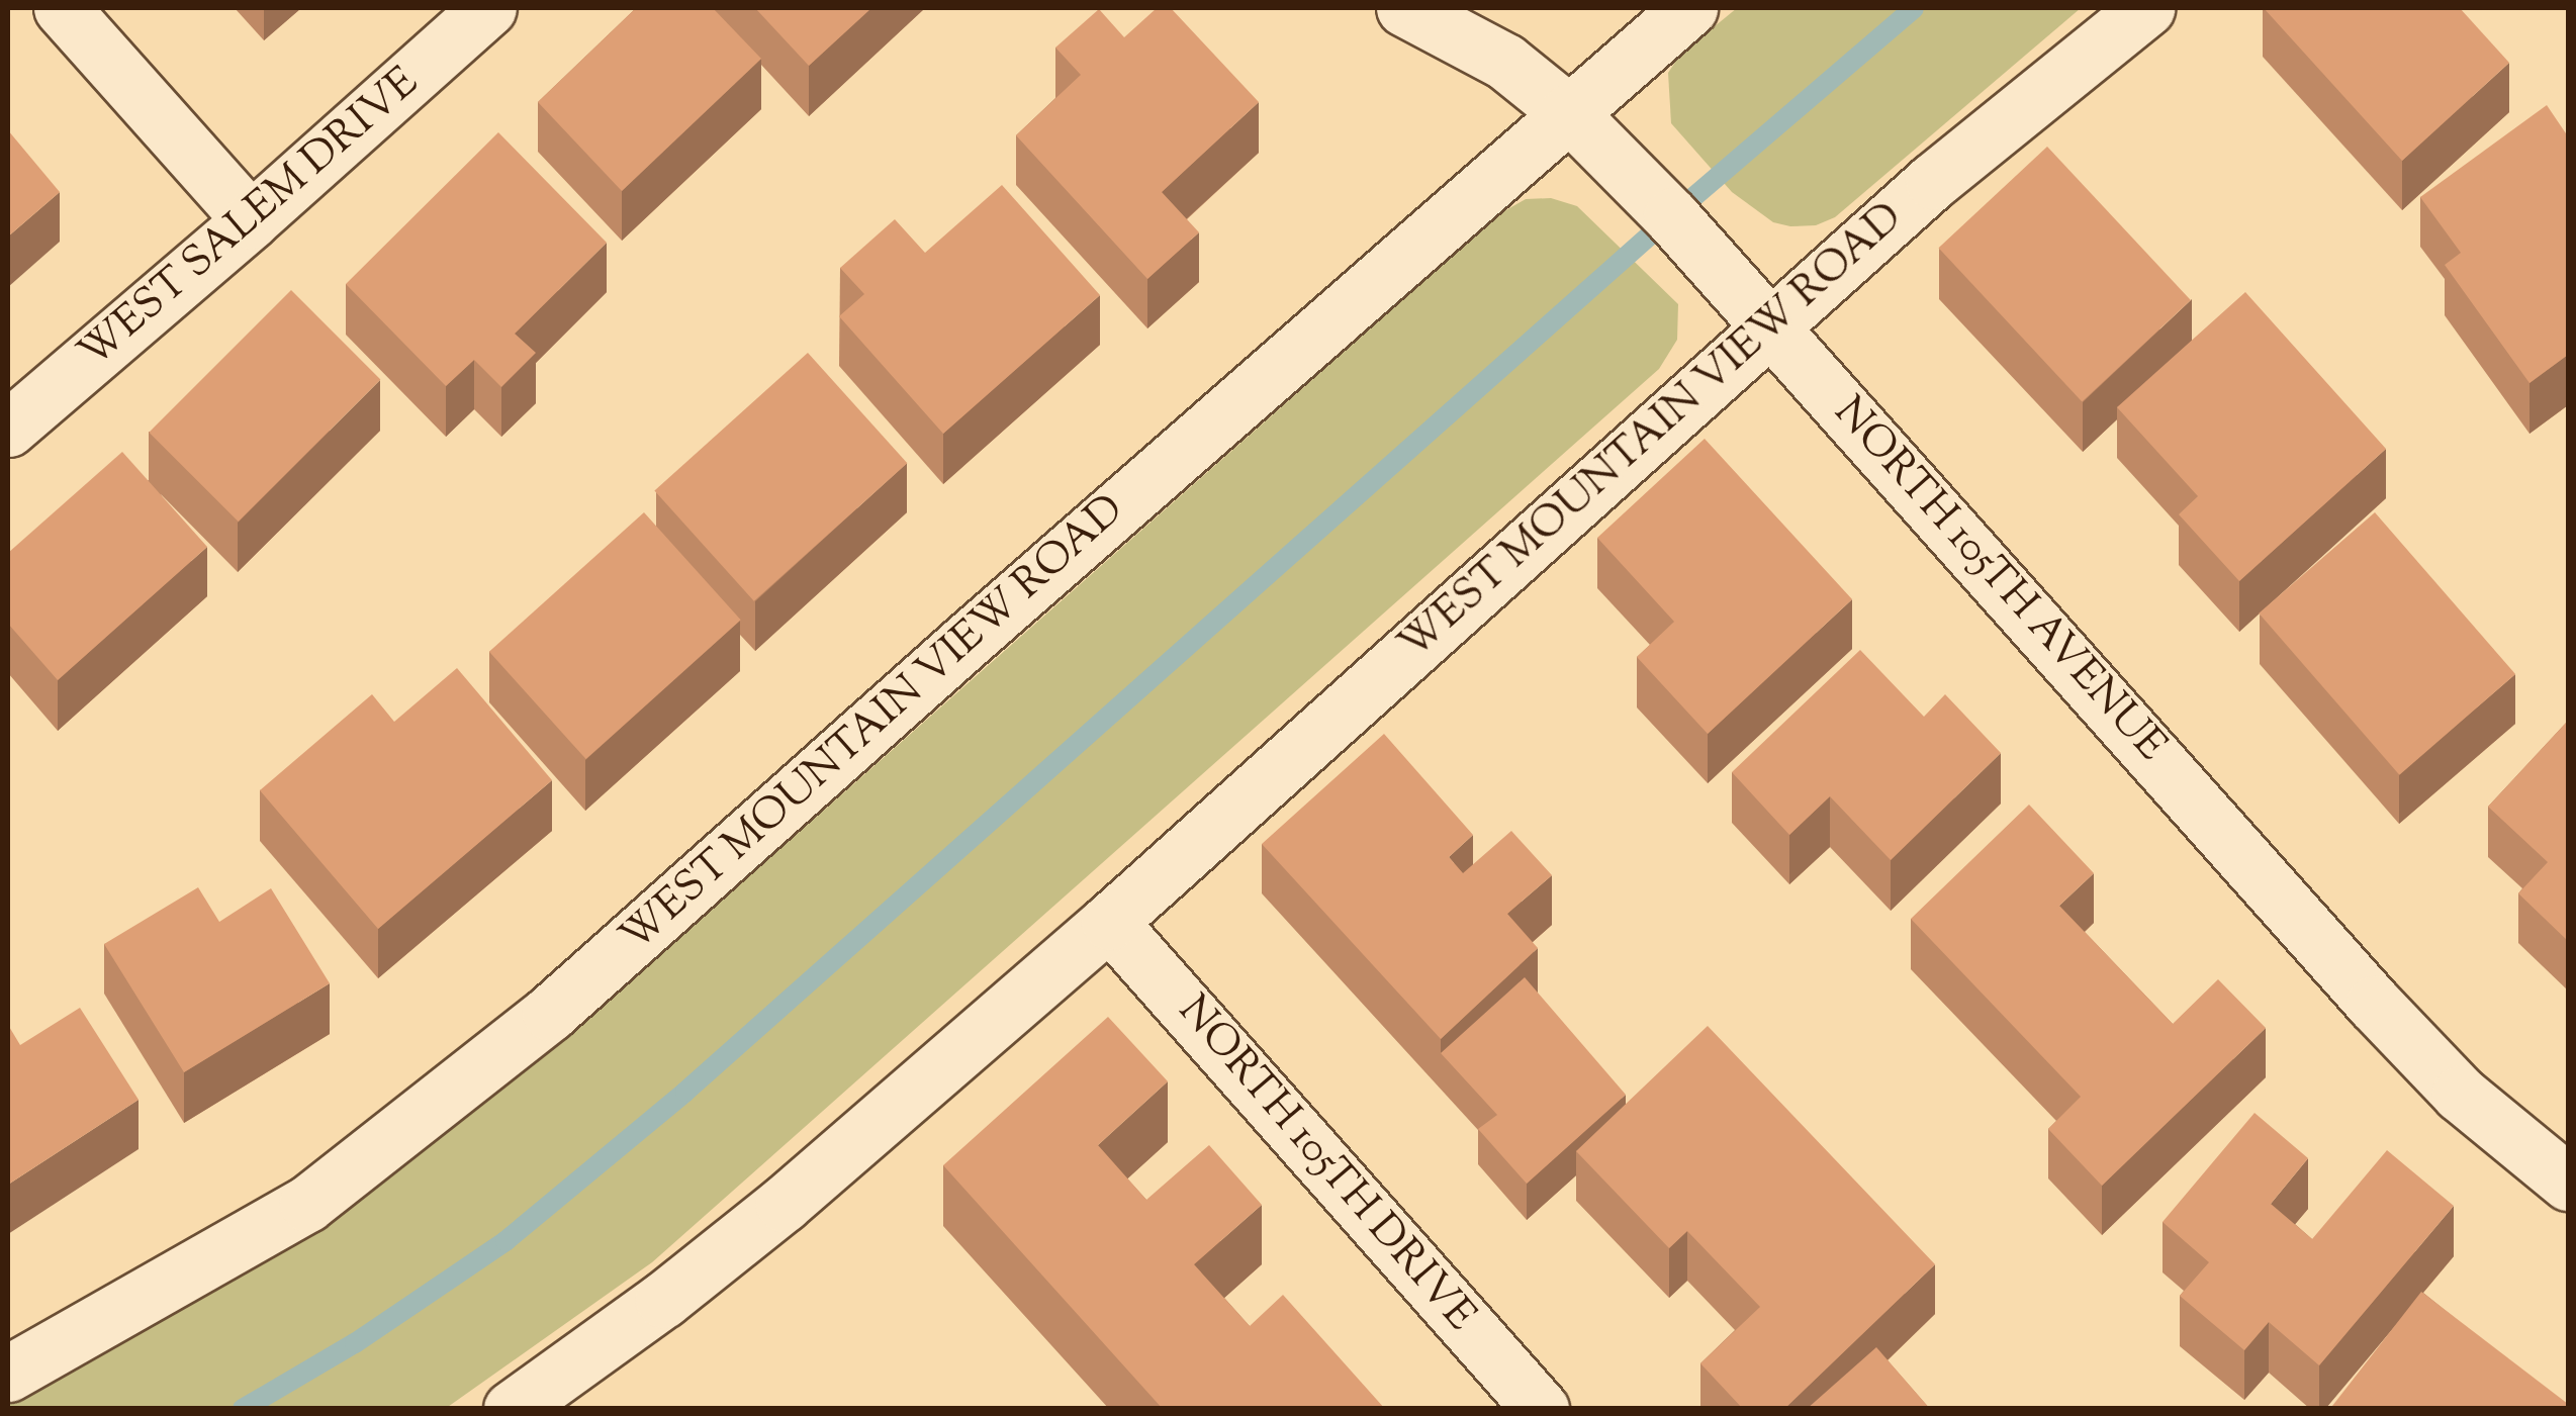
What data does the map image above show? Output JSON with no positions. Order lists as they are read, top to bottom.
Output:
{
  "streets": {
    "street": [
      "WEST SALEM DRIVE",
      "WEST MOUNTAIN VIEW ROAD",
      "NORTH 105TH AVENUE",
      "NORTH 105TH DRIVE"
    ]
  },
  "crossings": [
    ["WEST MOUNTAIN VIEW ROAD", "NORTH 105TH AVENUE"],
    ["WEST MOUNTAIN VIEW ROAD", "NORTH 105TH DRIVE"]
  ]
}
